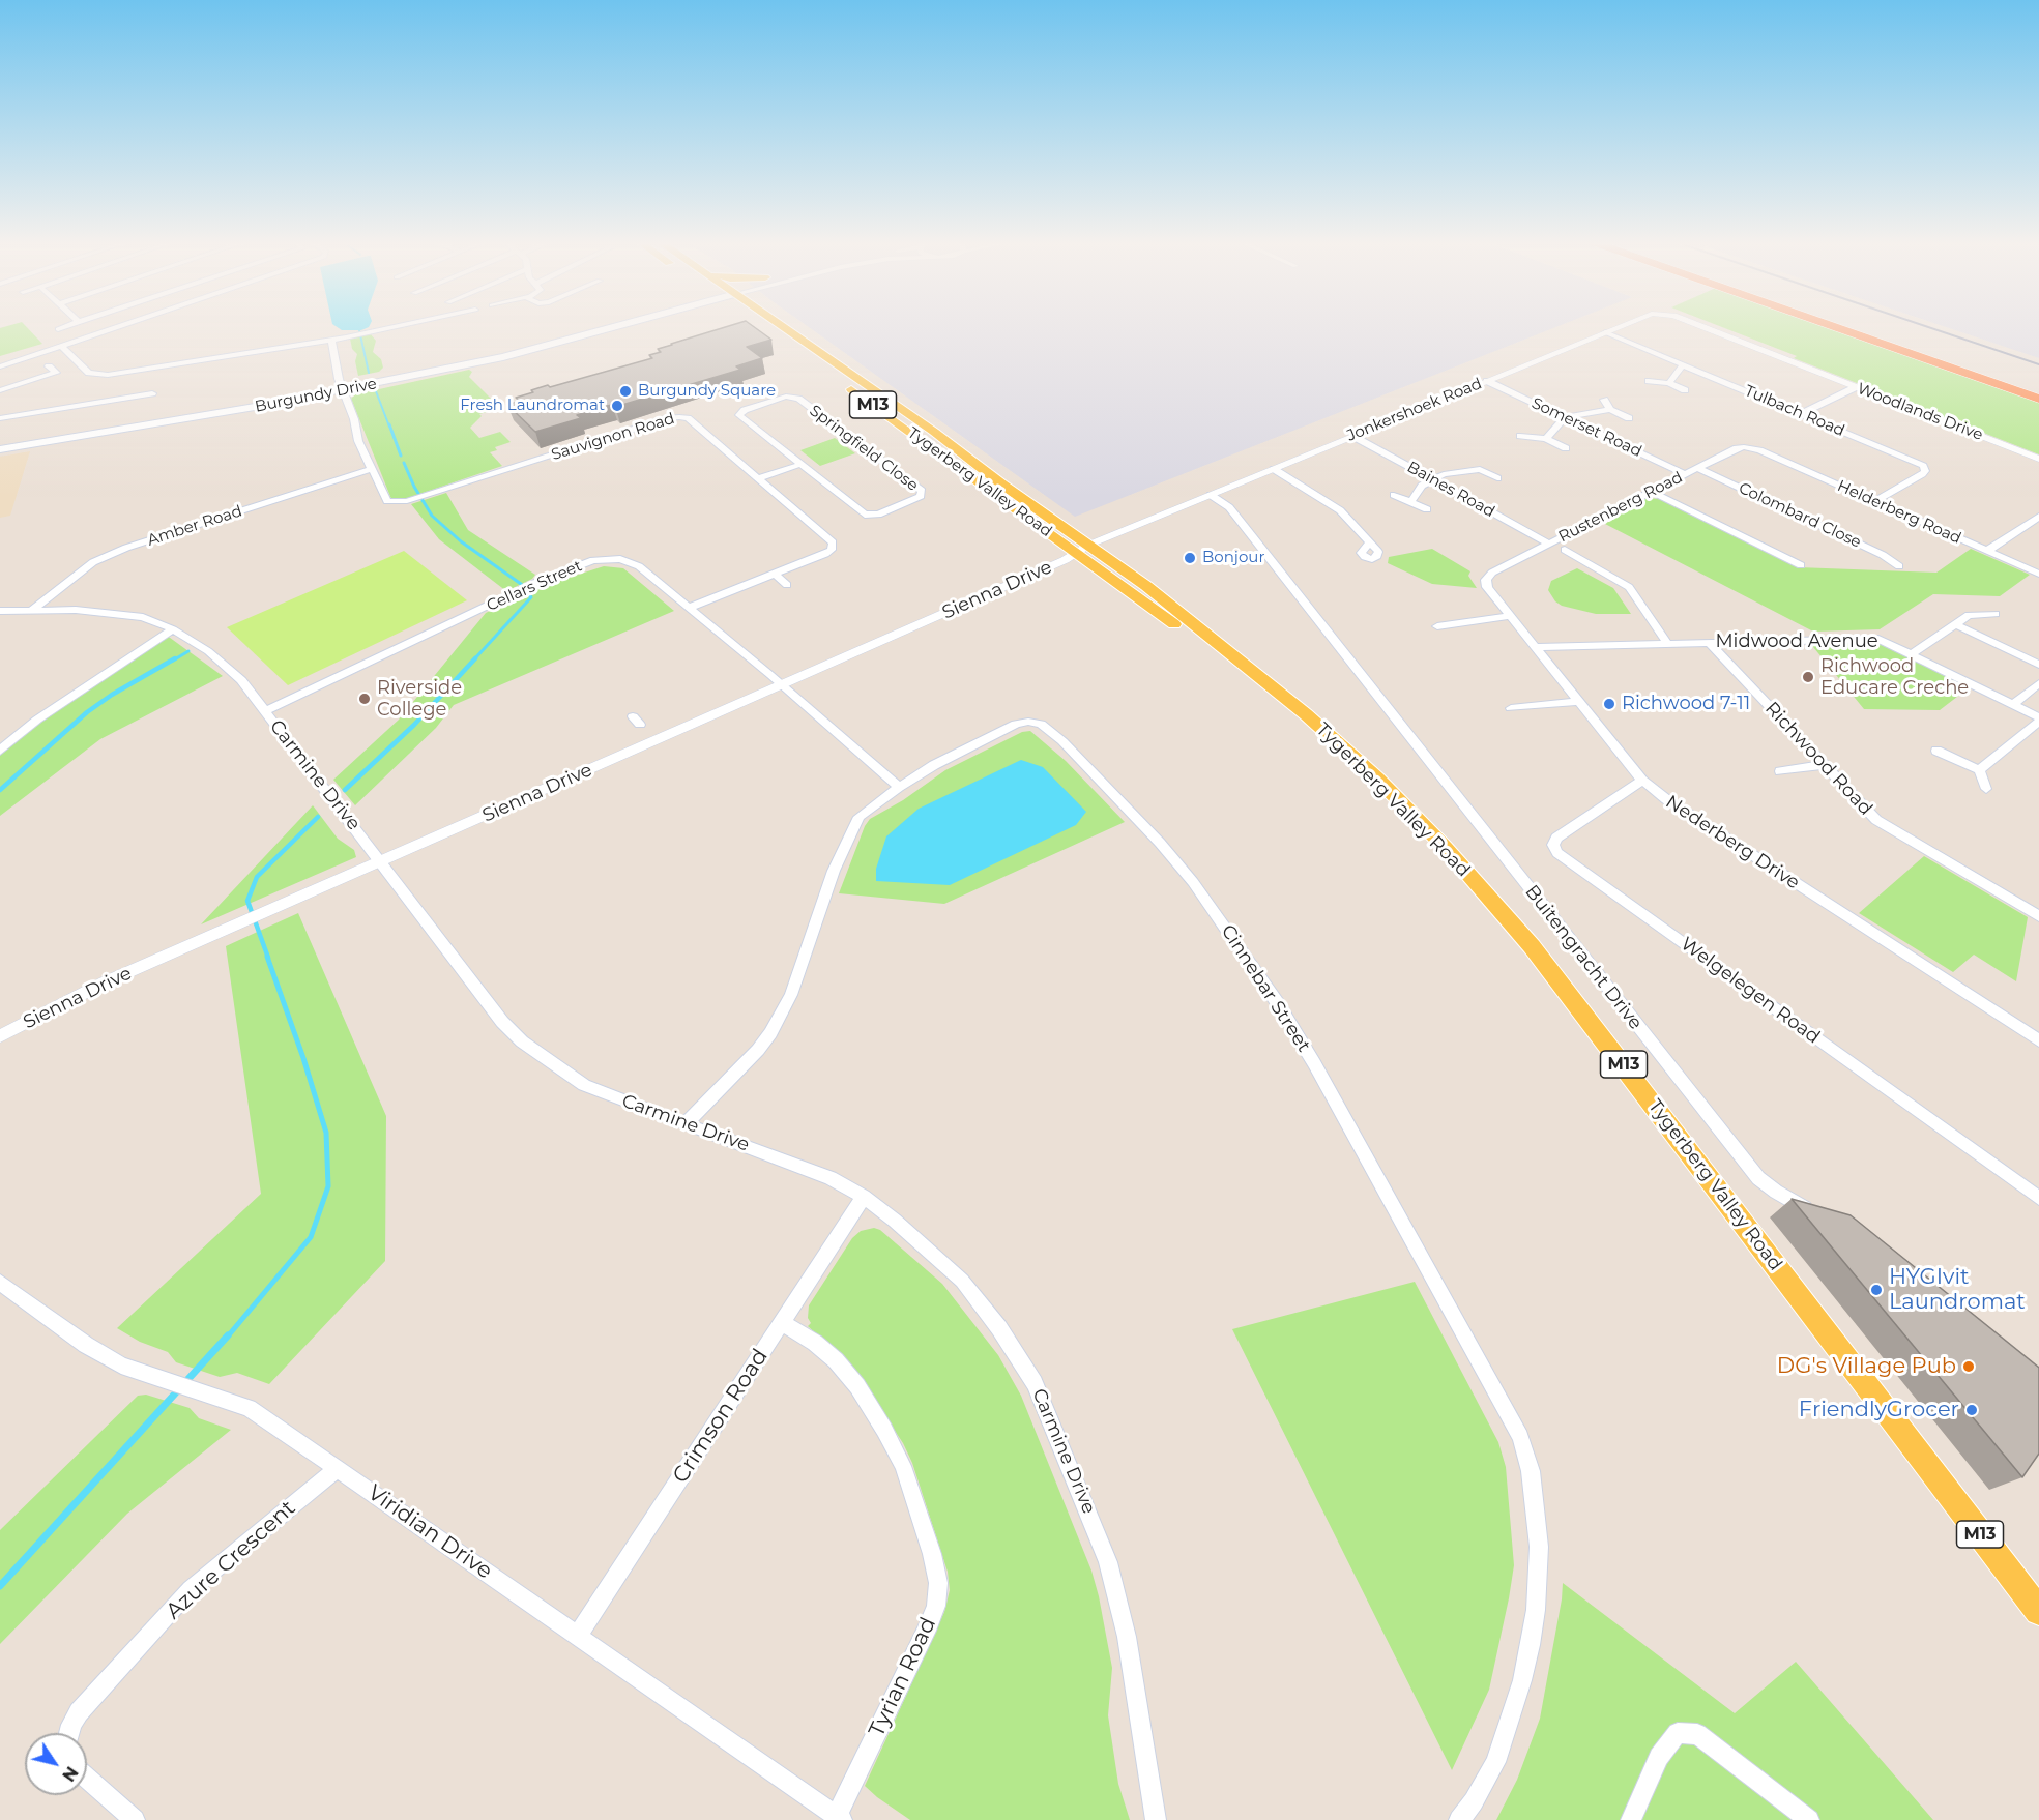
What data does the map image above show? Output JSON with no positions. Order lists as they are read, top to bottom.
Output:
{
  "streets": {
    "main road": ["Burgundy Drive", "M13", "Tygerberg Valley Road"],
    "street": [
      "Jonkershoek Road",
      "Tulbach Road",
      "Woodlands Drive",
      "Somerset Road",
      "Sauvignon Road",
      "Springfield Close",
      "Baines Road",
      "Rustenberg Road",
      "Helderberg Road",
      "Colombard Close",
      "Amber Road",
      "Cellars Street",
      "Sienna Drive",
      "Midwood Avenue",
      "Richwood Road",
      "Carmine Drive",
      "Nederberg Drive",
      "Buitengracht Drive",
      "Cinnebar Street",
      "Welgelegen Road",
      "Crimson Road",
      "Viridian Drive",
      "Azure Crescent",
      "Tyrian Road"
    ]
  },
  "crossings": [
    ["Burgundy Drive", "Sauvignon Road"],
    ["Jonkershoek Road", "Tulbach Road"],
    ["Jonkershoek Road", "Somerset Road"],
    ["Jonkershoek Road", "Tygerberg Valley Road"],
    ["Jonkershoek Road", "Baines Road"],
    ["Jonkershoek Road", "Sienna Drive"],
    ["Jonkershoek Road", "Buitengracht Drive"],
    ["Tulbach Road", "Helderberg Road"],
    ["Somerset Road", "Rustenberg Road"],
    ["Sauvignon Road", "Amber Road"],
    ["Sauvignon Road", "Cellars Street"],
    ["Tygerberg Valley Road", "Sienna Drive"],
    ["Baines Road", "Rustenberg Road"],
    ["Rustenberg Road", "Helderberg Road"],
    ["Rustenberg Road", "Colombard Close"],
    ["Rustenberg Road", "Nederberg Drive"],
    ["Amber Road", "Carmine Drive"],
    ["Cellars Street", "Sienna Drive"],
    ["Cellars Street", "Carmine Drive"],
    ["Cellars Street", "Cinnebar Street"],
    ["Sienna Drive", "Carmine Drive"],
    ["Midwood Avenue", "Richwood Road"],
    ["Midwood Avenue", "Nederberg Drive"],
    ["Carmine Drive", "Cinnebar Street"],
    ["Carmine Drive", "Crimson Road"],
    ["Nederberg Drive", "Welgelegen Road"],
    ["Crimson Road", "Viridian Drive"],
    ["Crimson Road", "Tyrian Road"],
    ["Viridian Drive", "Azure Crescent"],
    ["Viridian Drive", "Tyrian Road"]
  ],
  "places": [
    "Burgundy Square",
    "Fresh Laundromat",
    "Bonjour",
    "Richwood Educare Creche",
    "Riverside College",
    "Richwood 7-11",
    "HYGIvit Laundromat",
    "DG's Village Pub",
    "FriendlyGrocer"
  ],
  "north": "bottom right"
}
